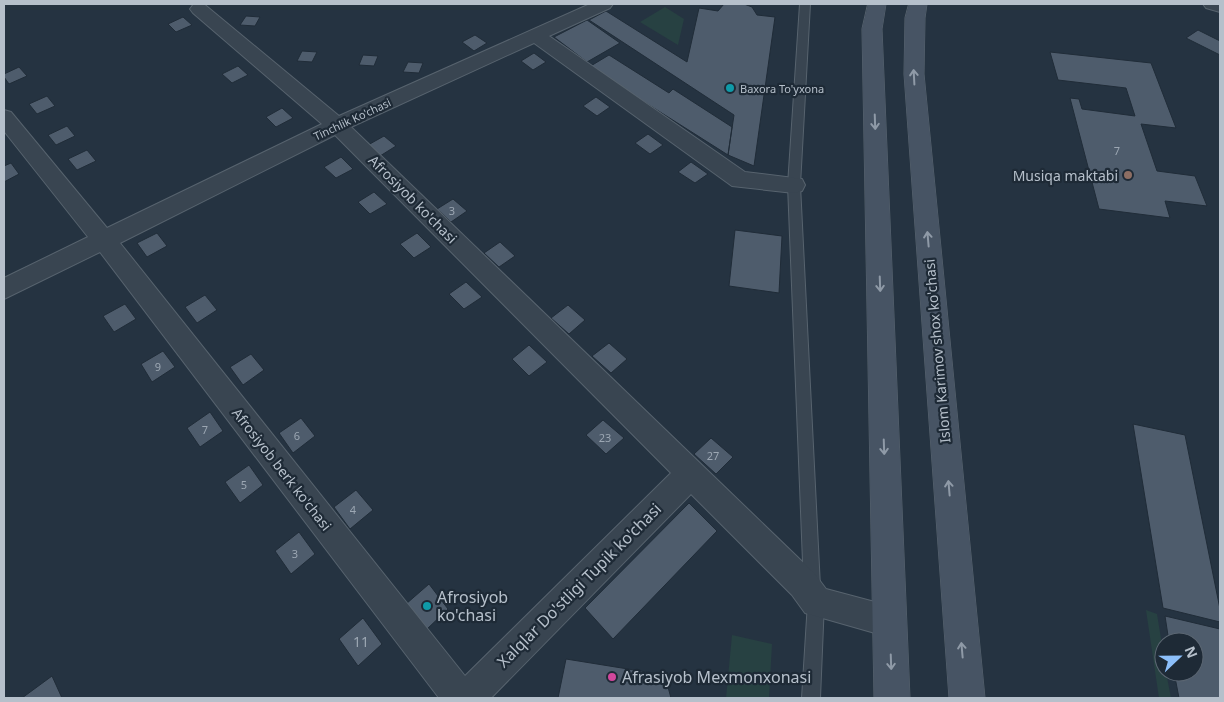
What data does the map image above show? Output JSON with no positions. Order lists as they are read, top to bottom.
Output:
{
  "streets": {
    "main road": ["Islom Karimov shox ko'chasi"],
    "street": [
      "Tinchlik Ko'chasi",
      "Afrosiyob ko'chasi",
      "Afrosiyob berk ko'chasi",
      "Xalqlar Do'stligi Tupik ko'chasi"
    ]
  },
  "crossings": [
    ["Tinchlik Ko'chasi", "Afrosiyob ko'chasi"],
    ["Tinchlik Ko'chasi", "Afrosiyob berk ko'chasi"],
    ["Afrosiyob ko'chasi", "Xalqlar Do'stligi Tupik ko'chasi"]
  ],
  "places": [
    "Baxora To'yxona",
    "Musiqa maktabi",
    "Afrosiyob ko'chasi",
    "Afrasiyob Mexmonxonasi"
  ],
  "house_numbers": [
    "7",
    "3",
    "9",
    "7",
    "6",
    "23",
    "27",
    "5",
    "4",
    "3",
    "11"
  ],
  "north": "right"
}
